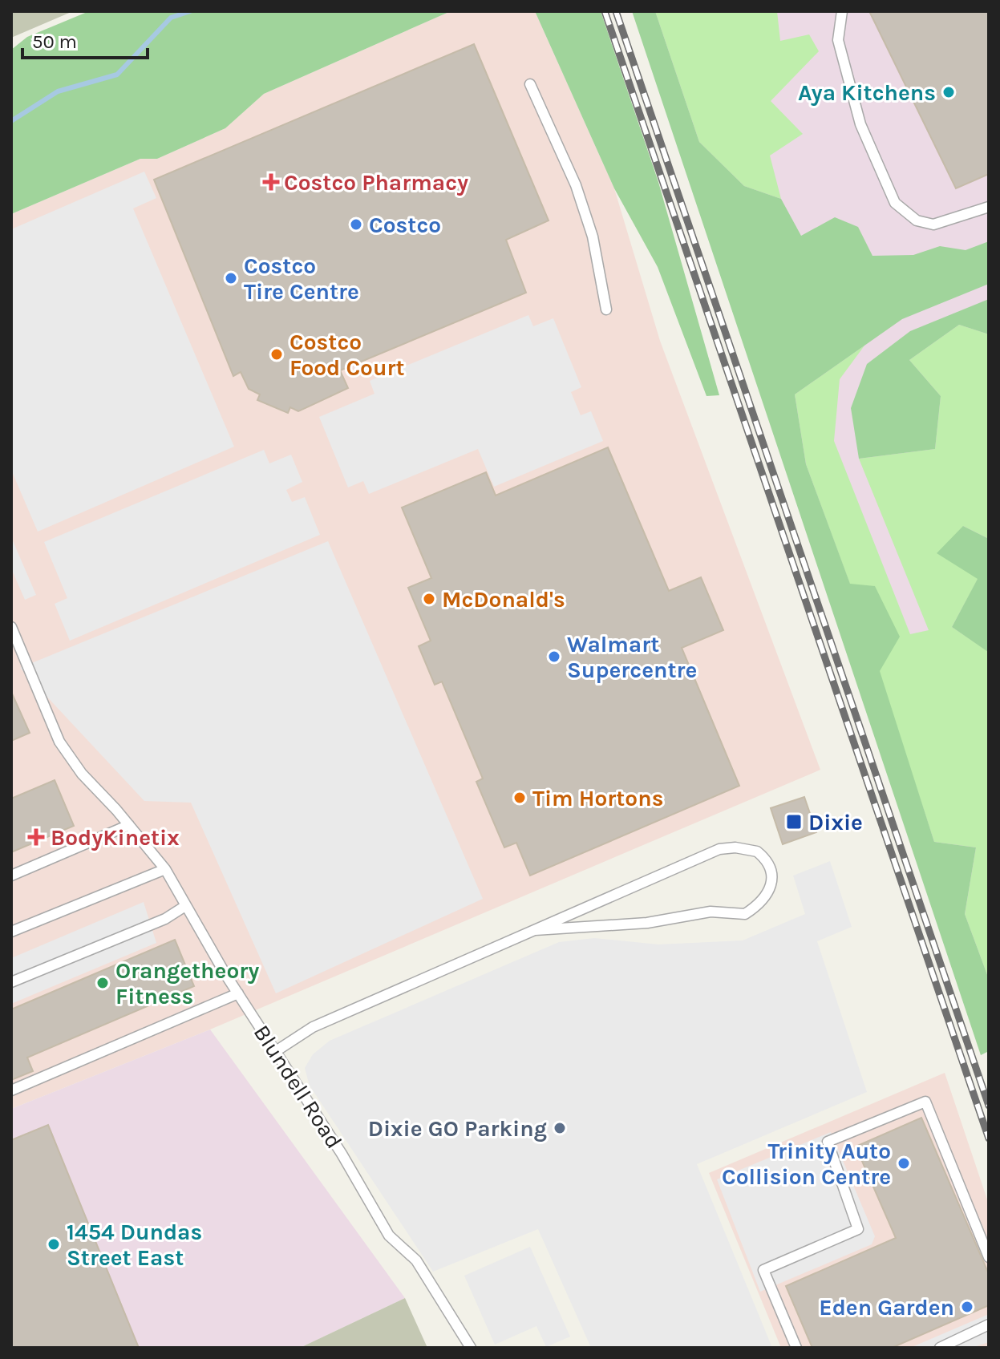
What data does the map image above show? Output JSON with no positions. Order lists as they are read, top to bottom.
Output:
{
  "streets": {
    "lane": ["Blundell Road"]
  },
  "places": {
    "other": [
      "Aya Kitchens",
      "Costco",
      "Costco Tire Centre",
      "Costco Food Court",
      "McDonald's",
      "Walmart Supercentre",
      "Tim Hortons",
      "Orangetheory Fitness",
      "Dixie GO Parking",
      "Trinity Auto Collision Centre",
      "1454 Dundas Street East",
      "Eden Garden"
    ],
    "health": ["Costco Pharmacy", "BodyKinetix"],
    "transit": ["Dixie"]
  },
  "scale_bar": "50 m"
}
